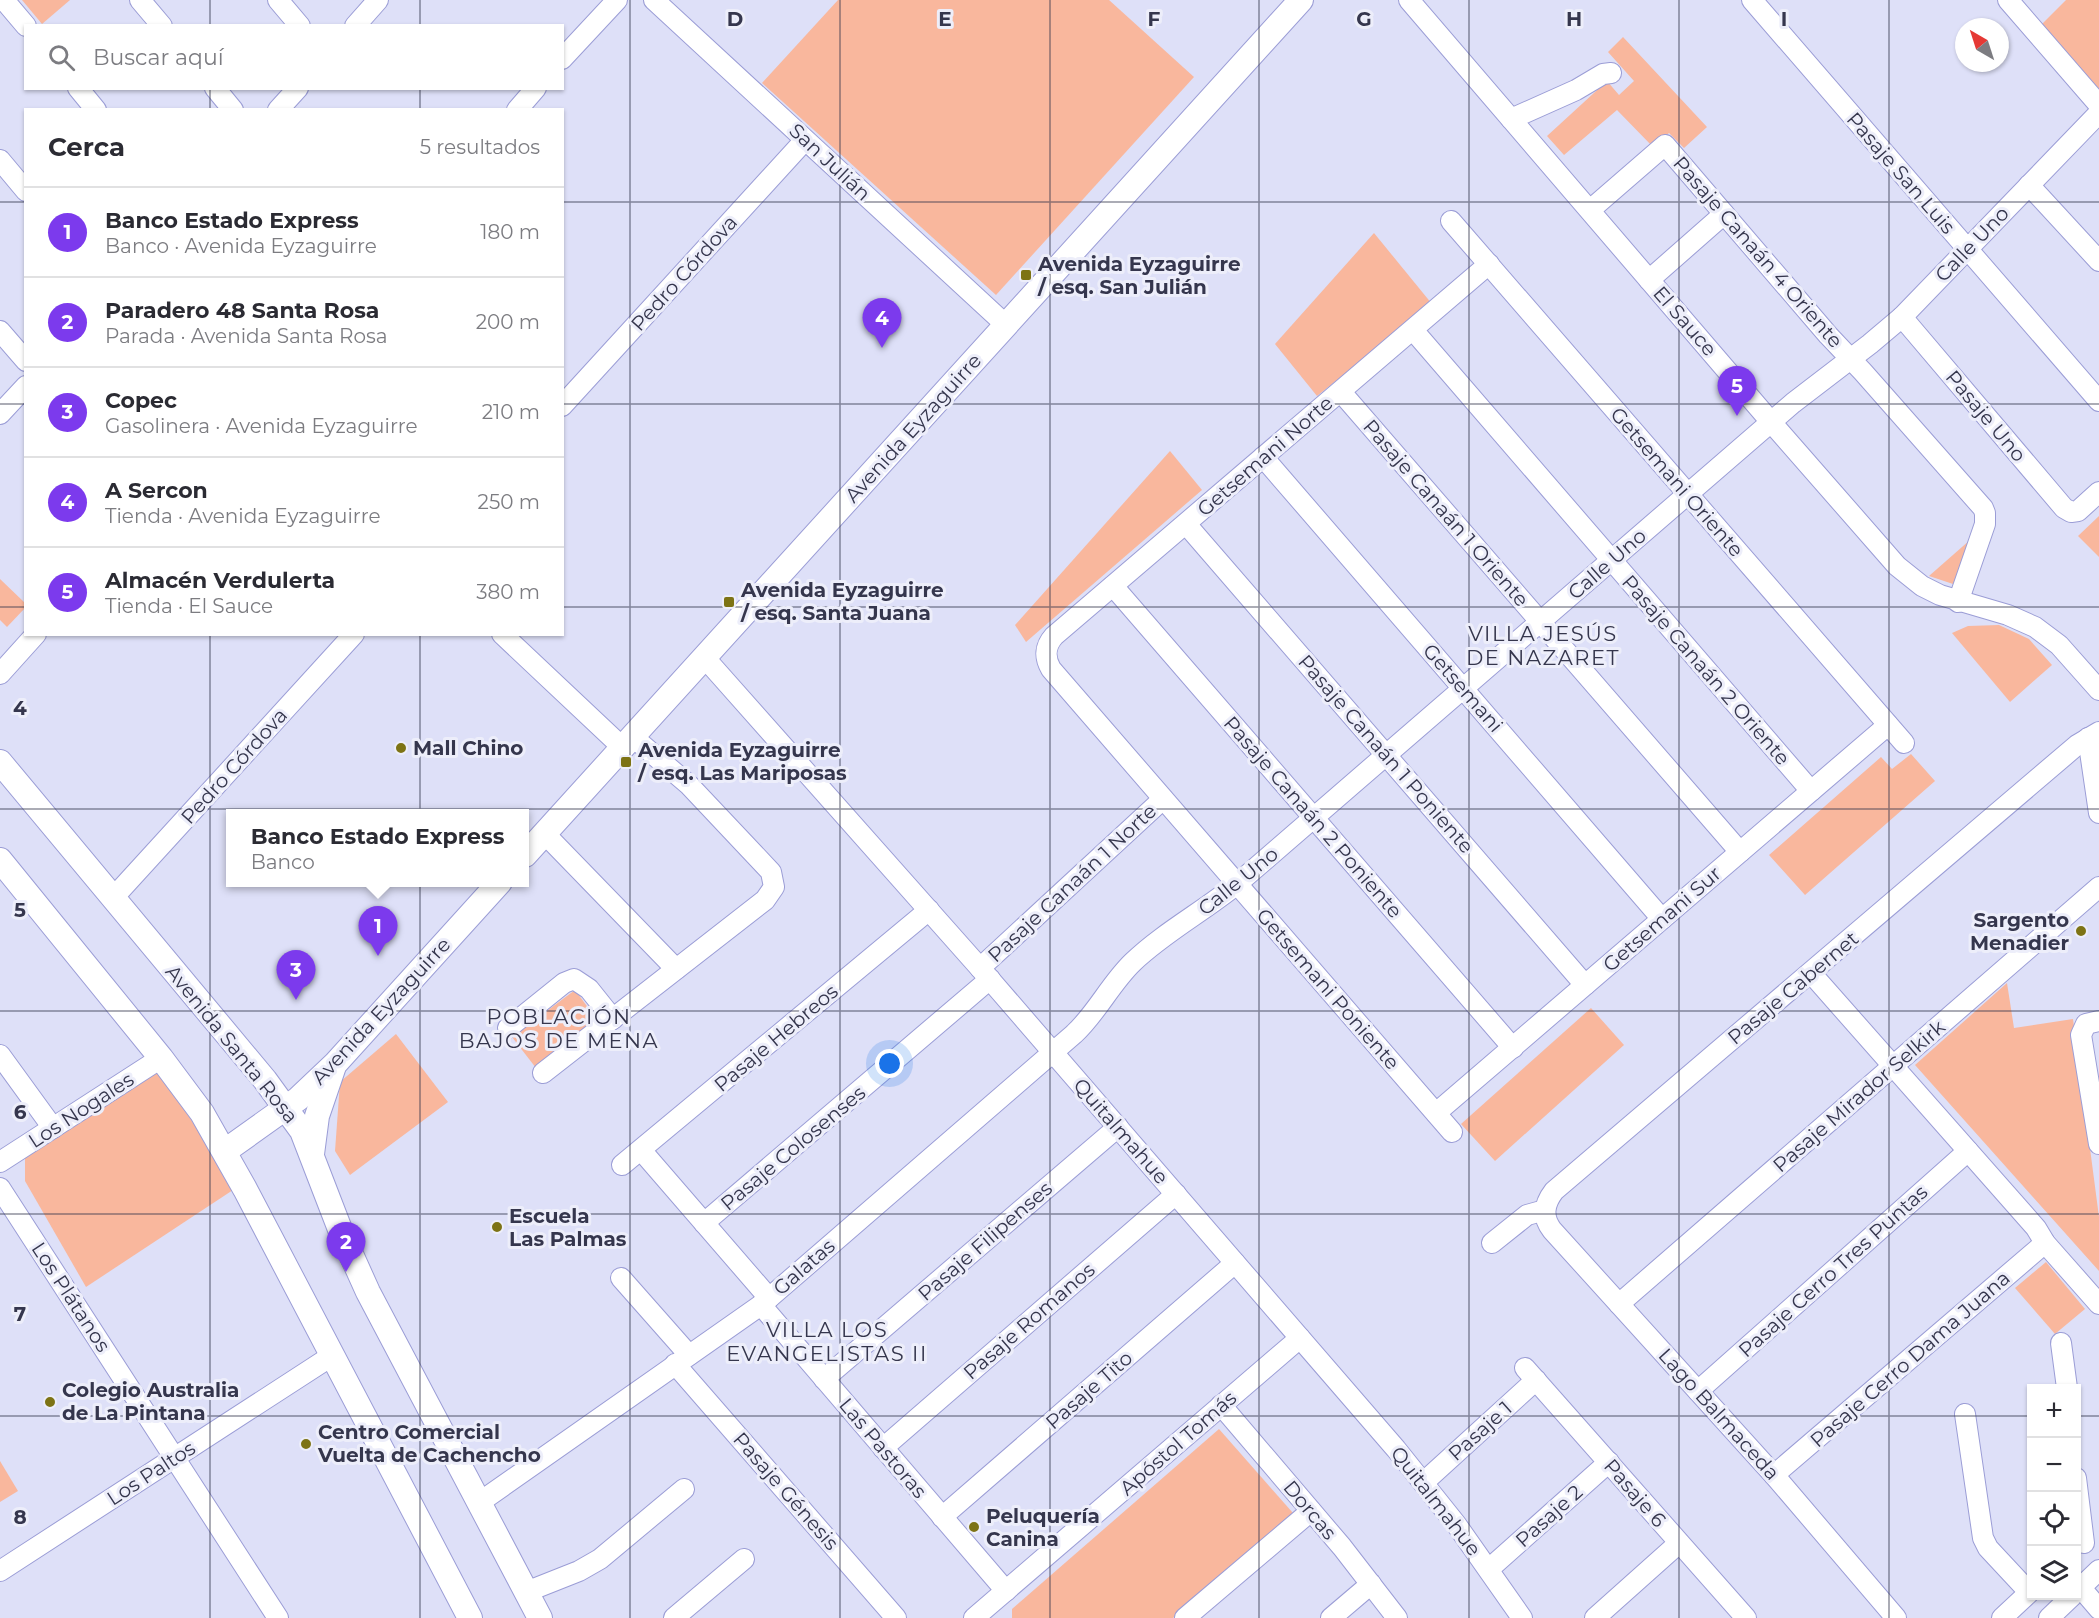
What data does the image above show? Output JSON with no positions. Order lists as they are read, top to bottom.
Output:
{
  "streets": {
    "main road": ["Avenida Eyzaguirre", "Avenida Santa Rosa"],
    "street": [
      "San Julián",
      "Pasaje San Luis",
      "Calle Uno",
      "Pasaje Canaán 4 Oriente",
      "Pedro Córdova",
      "El Sauce",
      "Pasaje Uno",
      "Getsemani Norte",
      "Getsemani Oriente",
      "Pasaje Canaán 1 Oriente",
      "Pasaje Canaán 2 Oriente",
      "Getsemani",
      "Pasaje Canaán 1 Poniente",
      "Pasaje Canaán 2 Poniente",
      "Pasaje Canaán 1 Norte",
      "Getsemani Sur",
      "Pasaje Cabernet",
      "Getsemani Poniente",
      "Pasaje Hebreos",
      "Pasaje Mirador Selkirk",
      "Los Nogales",
      "Quitalmahue",
      "Pasaje Colosenses",
      "Pasaje Filipenses",
      "Galatas",
      "Pasaje Cerro Tres Puntas",
      "Los Plátanos",
      "Pasaje Romanos",
      "Pasaje Cerro Dama Juana",
      "Pasaje Tito",
      "Lago Balmaceda",
      "Pasaje 1",
      "Apóstol Tomás",
      "Las Pastoras",
      "Los Paltos",
      "Pasaje Génesis",
      "Pasaje 6",
      "Dorcas",
      "Pasaje 2"
    ]
  },
  "crossings": [
    ["San Julián", "Pedro Córdova"],
    ["San Julián", "Avenida Eyzaguirre"],
    ["Pasaje San Luis", "Calle Uno"],
    ["Calle Uno", "Pasaje Canaán 4 Oriente"],
    ["Calle Uno", "El Sauce"],
    ["Calle Uno", "Pasaje Uno"],
    ["Calle Uno", "Getsemani Oriente"],
    ["Calle Uno", "Pasaje Canaán 1 Oriente"],
    ["Calle Uno", "Pasaje Canaán 2 Oriente"],
    ["Calle Uno", "Getsemani"],
    ["Calle Uno", "Pasaje Canaán 1 Poniente"],
    ["Calle Uno", "Pasaje Canaán 2 Poniente"],
    ["Calle Uno", "Getsemani Poniente"],
    ["Calle Uno", "Quitalmahue"],
    ["Calle Uno", "Galatas"],
    ["Pasaje Canaán 4 Oriente", "El Sauce"],
    ["Pedro Córdova", "Avenida Santa Rosa"],
    ["Avenida Eyzaguirre", "Avenida Santa Rosa"],
    ["Avenida Eyzaguirre", "Quitalmahue"],
    ["Getsemani Norte", "Getsemani Oriente"],
    ["Getsemani Norte", "Pasaje Canaán 1 Oriente"],
    ["Getsemani Norte", "Pasaje Canaán 2 Oriente"],
    ["Getsemani Norte", "Getsemani"],
    ["Getsemani Norte", "Pasaje Canaán 1 Poniente"],
    ["Getsemani Norte", "Pasaje Canaán 2 Poniente"],
    ["Getsemani Norte", "Getsemani Poniente"],
    ["Getsemani Oriente", "Getsemani Sur"],
    ["Pasaje Canaán 1 Oriente", "Getsemani Sur"],
    ["Pasaje Canaán 2 Oriente", "Getsemani Sur"],
    ["Getsemani", "Getsemani Sur"],
    ["Pasaje Canaán 1 Poniente", "Getsemani Sur"],
    ["Pasaje Canaán 2 Poniente", "Getsemani Sur"],
    ["Pasaje Canaán 1 Norte", "Getsemani Poniente"],
    ["Pasaje Canaán 1 Norte", "Quitalmahue"],
    ["Pasaje Canaán 1 Norte", "Pasaje Colosenses"],
    ["Getsemani Sur", "Getsemani Poniente"],
    ["Pasaje Cabernet", "Lago Balmaceda"],
    ["Pasaje Hebreos", "Quitalmahue"],
    ["Pasaje Hebreos", "Las Pastoras"],
    ["Avenida Santa Rosa", "Galatas"],
    ["Pasaje Mirador Selkirk", "Lago Balmaceda"],
    ["Quitalmahue", "Pasaje Colosenses"],
    ["Quitalmahue", "Pasaje Filipenses"],
    ["Quitalmahue", "Galatas"],
    ["Quitalmahue", "Pasaje Romanos"],
    ["Quitalmahue", "Pasaje Tito"],
    ["Quitalmahue", "Pasaje 1"],
    ["Quitalmahue", "Apóstol Tomás"],
    ["Quitalmahue", "Pasaje 2"],
    ["Pasaje Colosenses", "Las Pastoras"],
    ["Pasaje Filipenses", "Las Pastoras"],
    ["Galatas", "Las Pastoras"],
    ["Galatas", "Pasaje Génesis"],
    ["Pasaje Cerro Tres Puntas", "Lago Balmaceda"],
    ["Los Plátanos", "Los Paltos"],
    ["Pasaje Romanos", "Las Pastoras"],
    ["Pasaje Cerro Dama Juana", "Lago Balmaceda"],
    ["Pasaje Tito", "Las Pastoras"],
    ["Pasaje 1", "Pasaje 6"],
    ["Apóstol Tomás", "Las Pastoras"],
    ["Apóstol Tomás", "Dorcas"],
    ["Pasaje 6", "Pasaje 2"]
  ],
  "districts": ["VILLA JESÚS DE NAZARET", "POBLACIÓN BAJOS DE MENA", "VILLA LOS EVANGELISTAS II"],
  "places": {
    "transit": ["Avenida Eyzaguirre / esq. San Julián", "Avenida Eyzaguirre / esq. Santa Juana", "Avenida Eyzaguirre / esq. Las Mariposas"],
    "other": [
      "Mall Chino",
      "Sargento Menadier",
      "Escuela Las Palmas",
      "Colegio Australia de La Pintana",
      "Centro Comercial Vuelta de Cachencho",
      "Peluquería Canina"
    ]
  },
  "north": "top left",
  "page": {
    "search": "Buscar aquí",
    "heading": ["Cerca", "5 resultados"],
    "list": [
      {
        "mark": "1",
        "name": "Banco Estado Express",
        "note": "Banco · Avenida Eyzaguirre",
        "value": "180 m"
      },
      {
        "mark": "2",
        "name": "Paradero 48 Santa Rosa",
        "note": "Parada · Avenida Santa Rosa",
        "value": "200 m"
      },
      {
        "mark": "3",
        "name": "Copec",
        "note": "Gasolinera · Avenida Eyzaguirre",
        "value": "210 m"
      },
      {
        "mark": "4",
        "name": "A Sercon",
        "note": "Tienda · Avenida Eyzaguirre",
        "value": "250 m"
      },
      {
        "mark": "5",
        "name": "Almacén Verdulerta",
        "note": "Tienda · El Sauce",
        "value": "380 m"
      }
    ],
    "pins": [
      "4",
      "5",
      "1",
      "3",
      "2"
    ],
    "popup": ["Banco Estado Express", "Banco"],
    "map_buttons": ["+", "−"]
  },
  "grid": {
    "columns": [
      "D",
      "E",
      "F",
      "G",
      "H",
      "I"
    ],
    "rows": [
      "4",
      "5",
      "6",
      "7",
      "8"
    ]
  }
}
